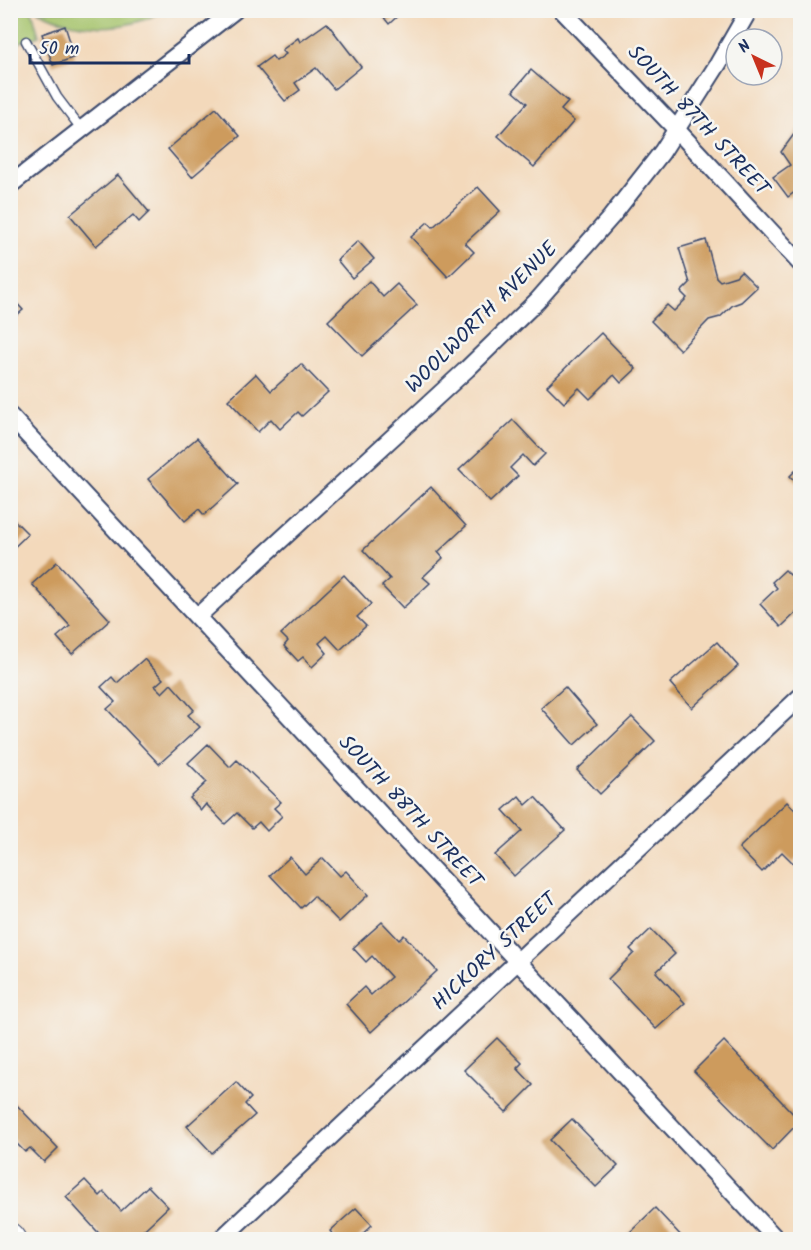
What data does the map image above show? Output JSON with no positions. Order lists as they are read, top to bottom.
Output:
{
  "streets": {
    "street": [
      "SOUTH 87TH STREET",
      "WOOLWORTH AVENUE",
      "SOUTH 88TH STREET",
      "HICKORY STREET"
    ]
  },
  "crossings": [
    ["SOUTH 87TH STREET", "WOOLWORTH AVENUE"],
    ["WOOLWORTH AVENUE", "SOUTH 88TH STREET"],
    ["SOUTH 88TH STREET", "HICKORY STREET"]
  ],
  "scale_bar": "50 m",
  "north": "top left"
}
